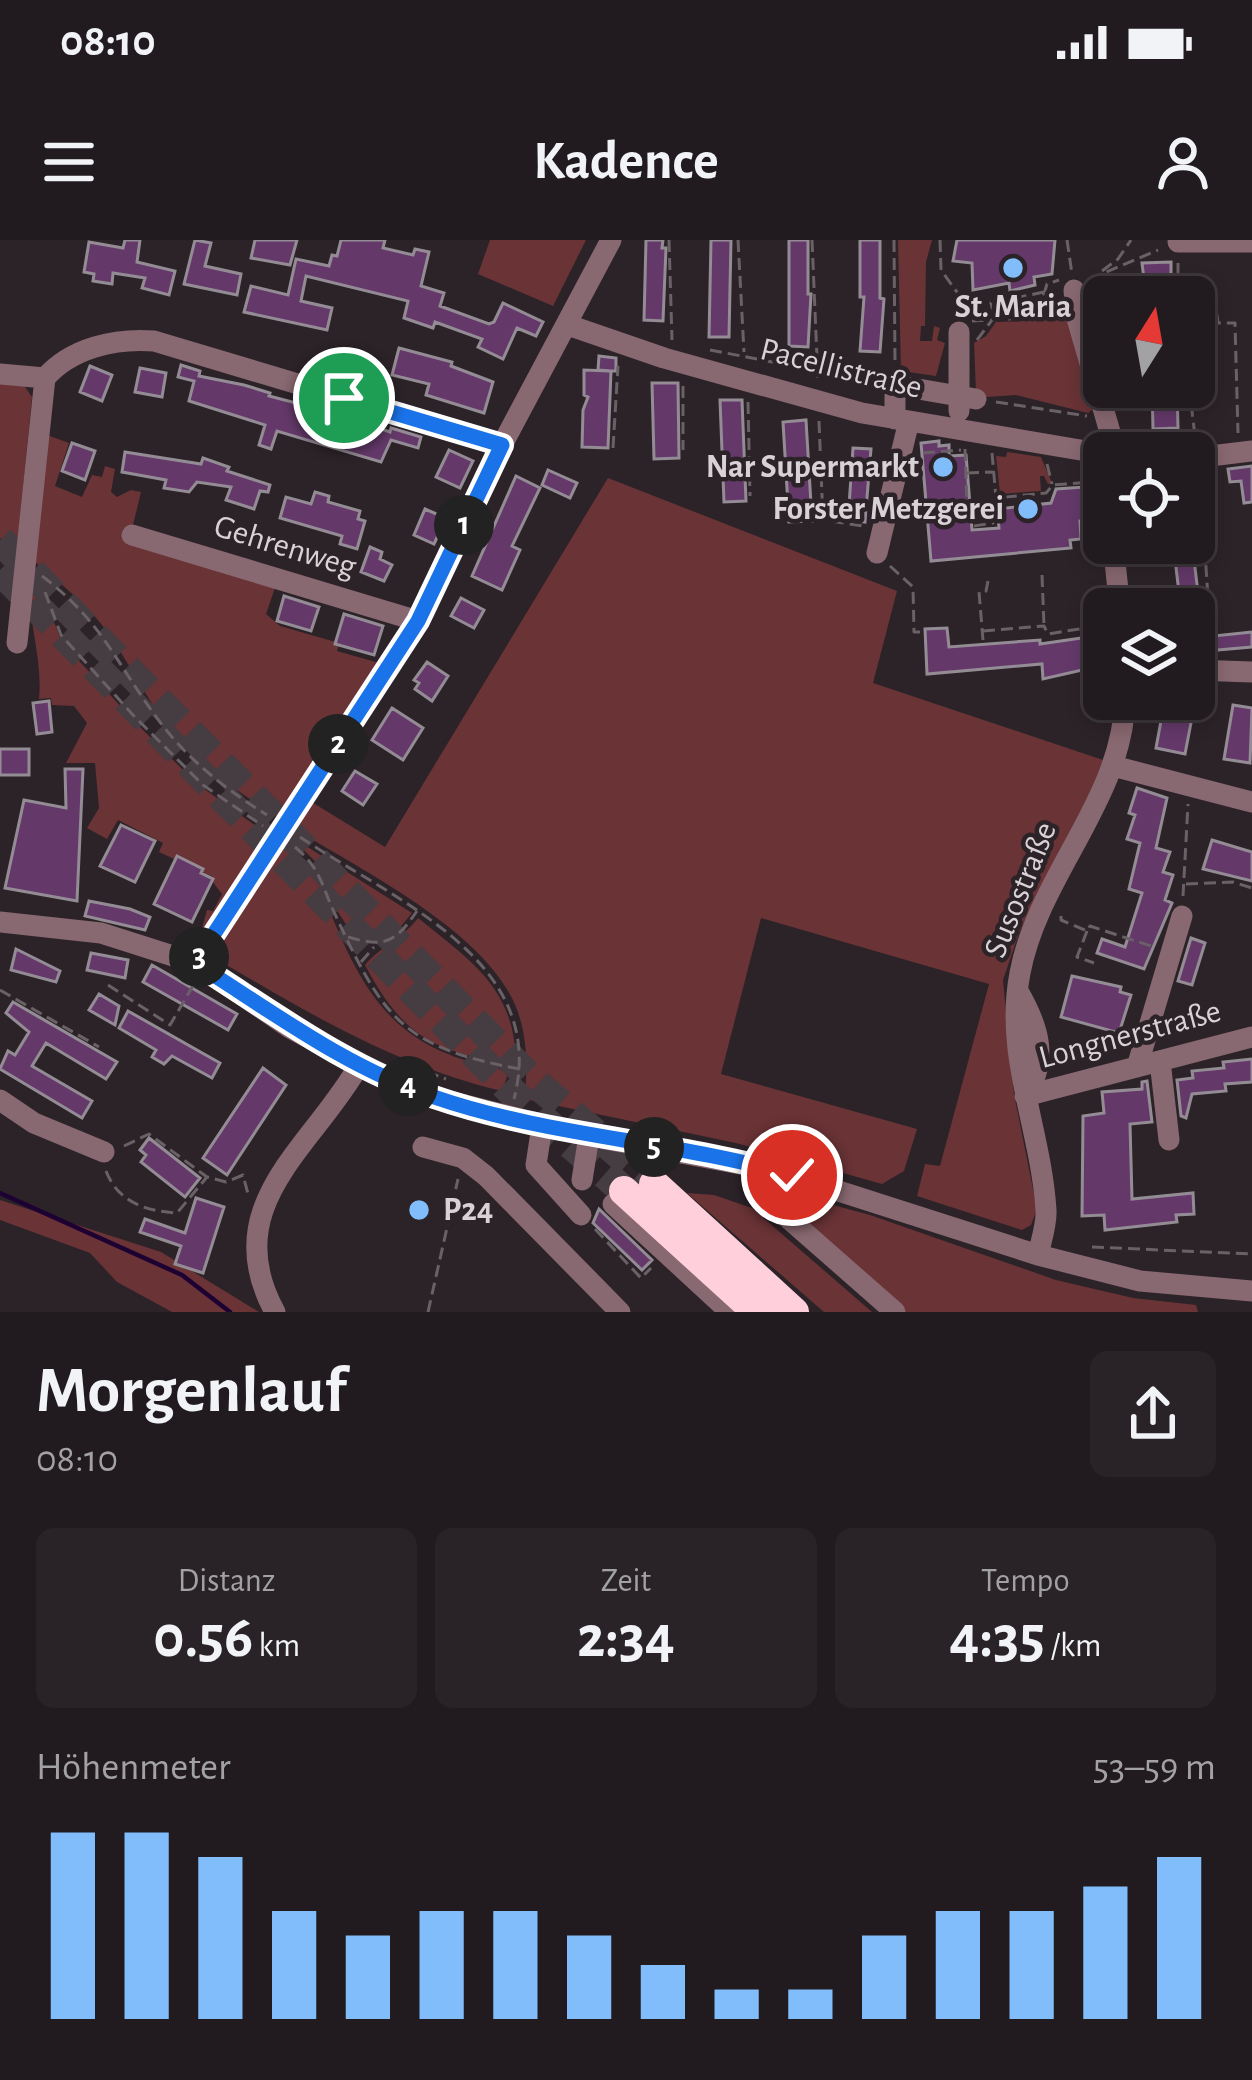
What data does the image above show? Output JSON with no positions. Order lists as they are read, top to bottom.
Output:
{
  "streets": {
    "street": [
      "Pacellistraße",
      "Gehrenweg",
      "Susostraße",
      "Longnerstraße"
    ]
  },
  "crossings": [
    ["Susostraße", "Longnerstraße"]
  ],
  "places": [
    "St. Maria",
    "Nar Supermarkt",
    "Forster Metzgerei",
    "P24"
  ],
  "north": "top",
  "page": {
    "status": "08:10",
    "header": "Kadence",
    "pins": [
      "1",
      "2",
      "3",
      "4",
      "5"
    ],
    "heading": ["Morgenlauf", "08:10"],
    "stats": [
      ["Distanz", "0.56 km"],
      ["Zeit", "2:34"],
      ["Tempo", "4:35 /km"]
    ],
    "chart": ["Höhenmeter", "53–59 m"]
  }
}
